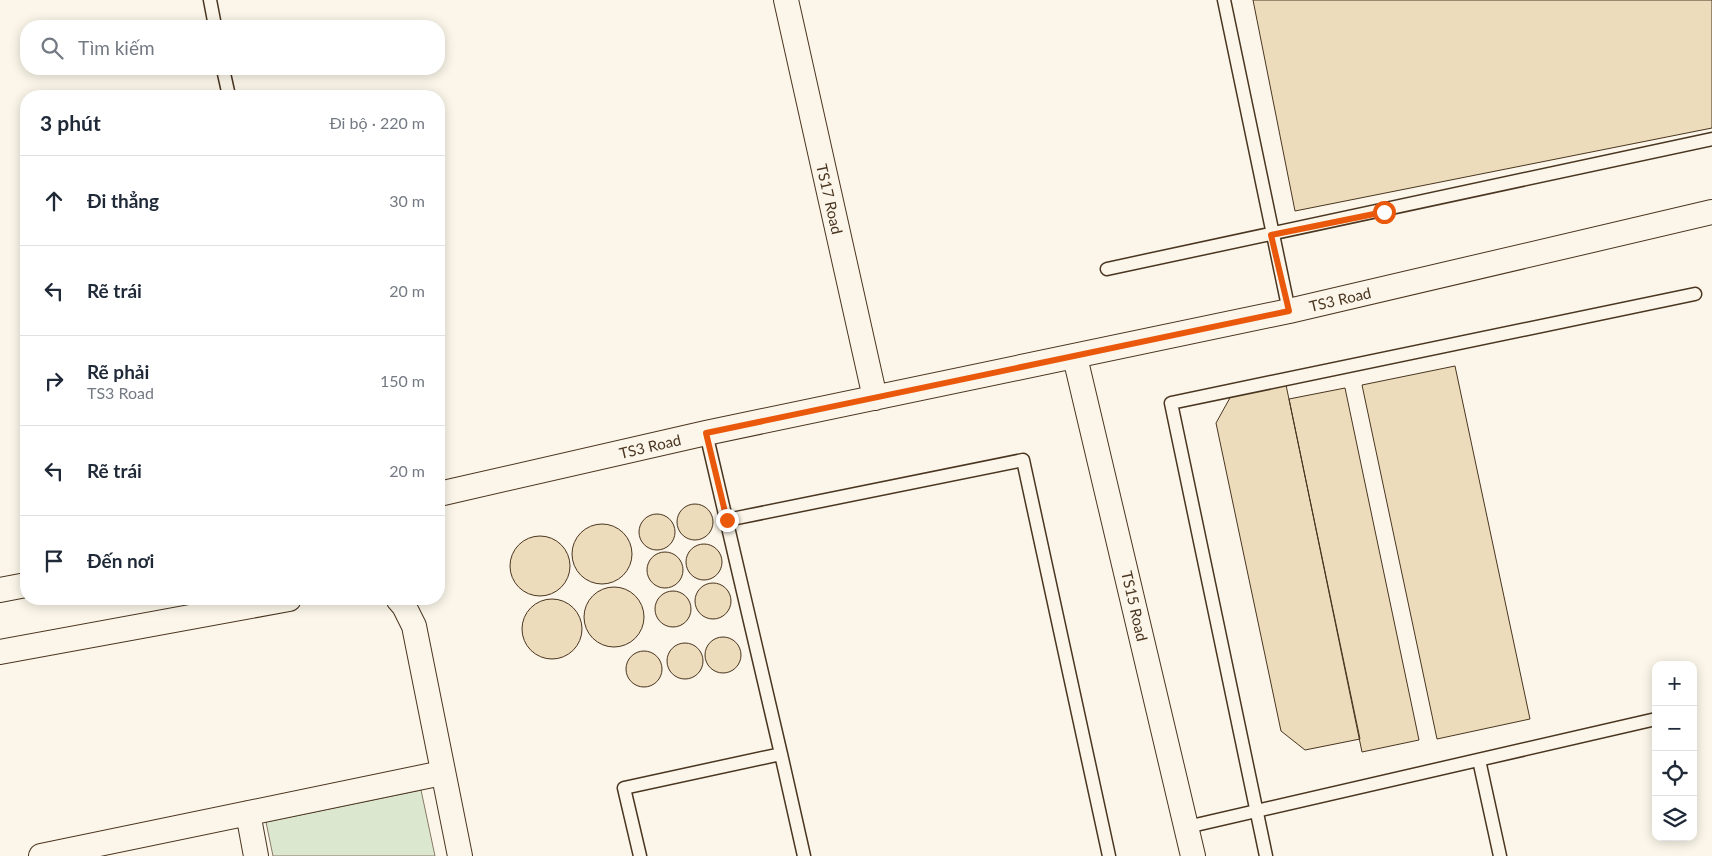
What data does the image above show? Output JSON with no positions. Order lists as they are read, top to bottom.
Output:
{
  "streets": {
    "street": ["TS17 Road", "TS3 Road", "TS15 Road"]
  },
  "crossings": [
    ["TS17 Road", "TS3 Road"],
    ["TS3 Road", "TS15 Road"]
  ],
  "page": {
    "search": "Tìm kiếm",
    "heading": ["3 phút", "Đi bộ · 220 m"],
    "list": [
      ["Đi thẳng", "30 m"],
      ["Rẽ trái", "20 m"],
      ["Rẽ phải", "TS3 Road", "150 m"],
      ["Rẽ trái", "20 m"],
      "Đến nơi"
    ],
    "map_buttons": ["+", "−"]
  }
}
